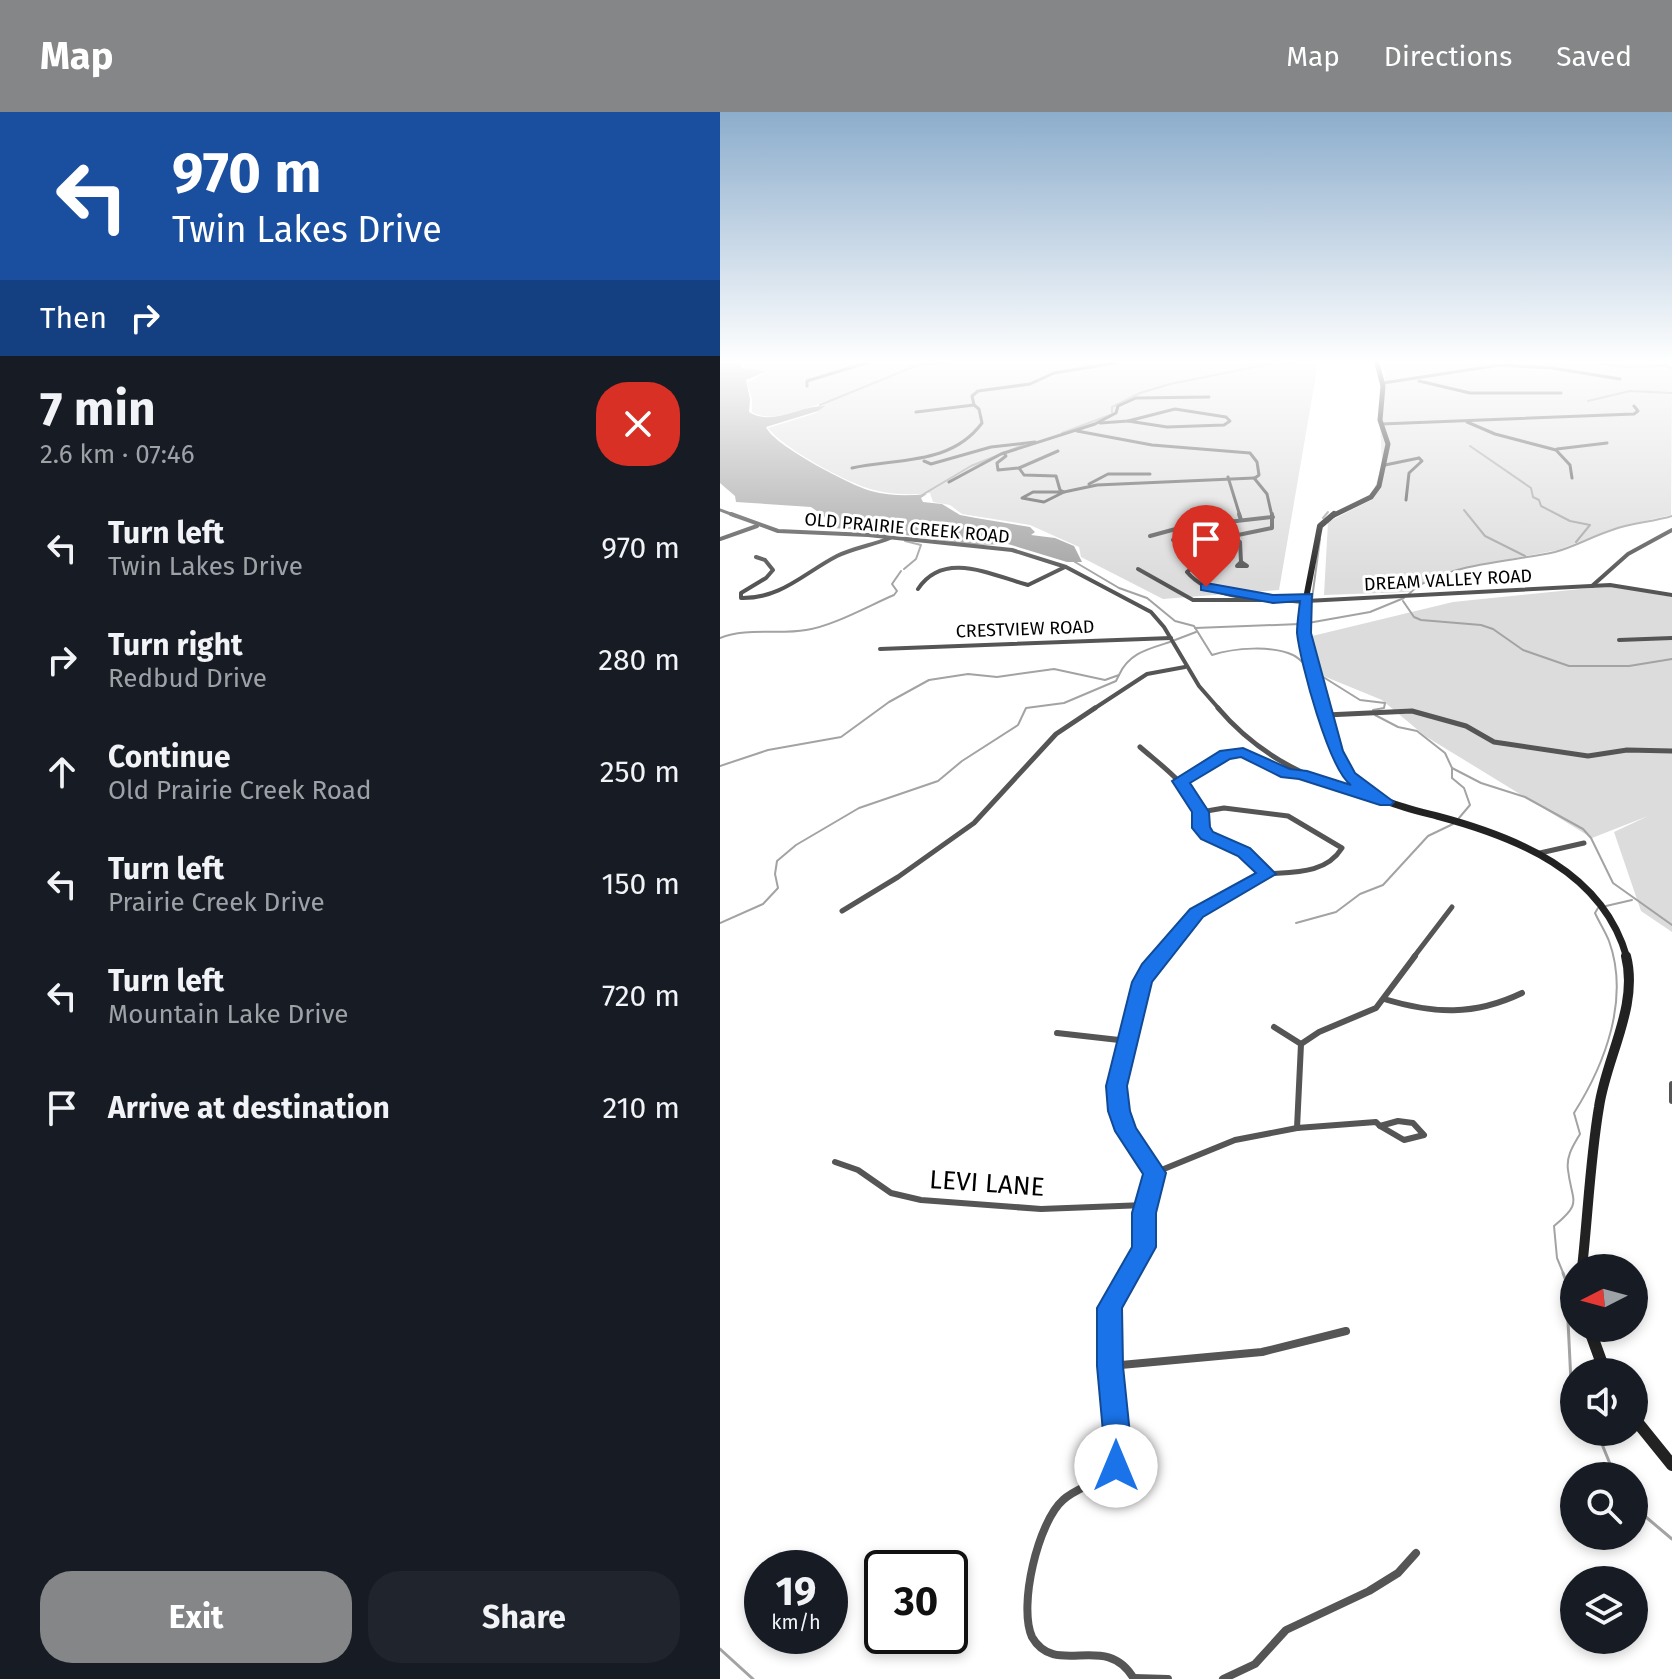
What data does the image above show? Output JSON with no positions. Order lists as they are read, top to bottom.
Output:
{
  "streets": {
    "street": [
      "OLD PRAIRIE CREEK ROAD",
      "DREAM VALLEY ROAD",
      "CRESTVIEW ROAD",
      "LEVI LANE"
    ]
  },
  "crossings": [
    ["OLD PRAIRIE CREEK ROAD", "CRESTVIEW ROAD"]
  ],
  "north": "left",
  "page": {
    "header": "Map",
    "nav": ["Map", "Directions", "Saved"],
    "turn": ["970 m", "Twin Lakes Drive"],
    "then": "Then",
    "heading": ["7 min", "2.6 km · 07:46"],
    "list": [
      {
        "name": "Turn left",
        "note": "Twin Lakes Drive",
        "value": "970 m"
      },
      {
        "name": "Turn right",
        "note": "Redbud Drive",
        "value": "280 m"
      },
      {
        "name": "Continue",
        "note": "Old Prairie Creek Road",
        "value": "250 m"
      },
      {
        "name": "Turn left",
        "note": "Prairie Creek Drive",
        "value": "150 m"
      },
      {
        "name": "Turn left",
        "note": "Mountain Lake Drive",
        "value": "720 m"
      },
      {
        "name": "Arrive at destination",
        "value": "210 m"
      }
    ],
    "speed": "19 km/h",
    "limit": "30",
    "buttons": ["Exit", "Share"]
  }
}
